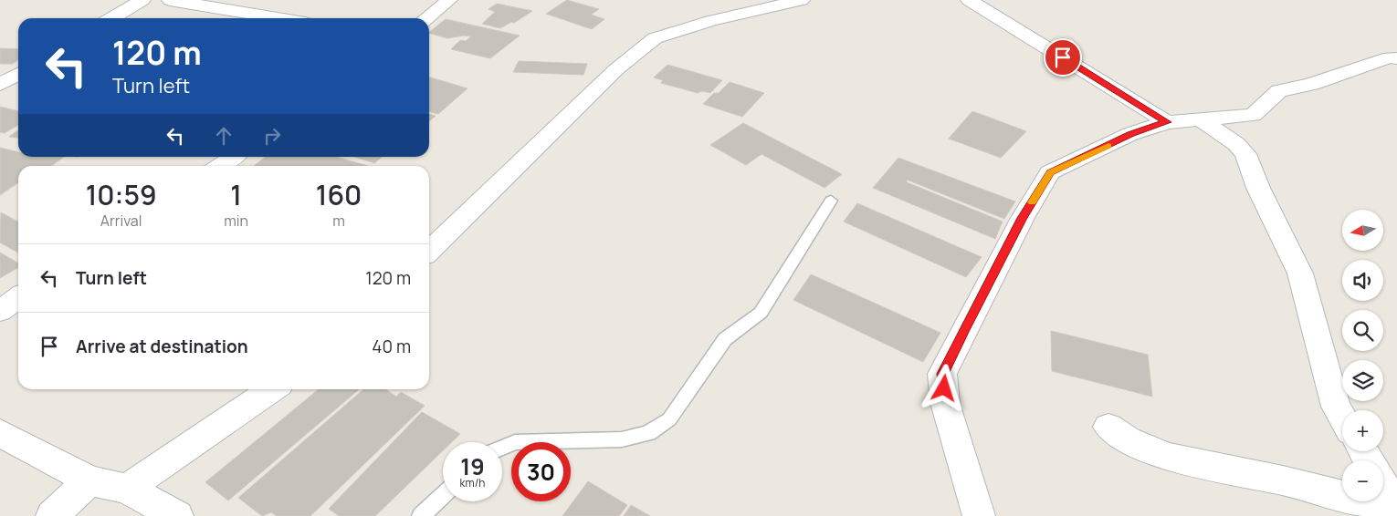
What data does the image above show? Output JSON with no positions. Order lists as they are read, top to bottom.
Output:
{
  "north": "left",
  "page": {
    "turn": ["120 m", "Turn left"],
    "eta": [
      "10:59",
      "Arrival",
      "1",
      "min",
      "160",
      "m"
    ],
    "map_buttons": ["+", "−"],
    "list": [
      {
        "name": "Turn left",
        "value": "120 m"
      },
      {
        "name": "Arrive at destination",
        "value": "40 m"
      }
    ],
    "speed": "19 km/h",
    "limit": "30"
  }
}
